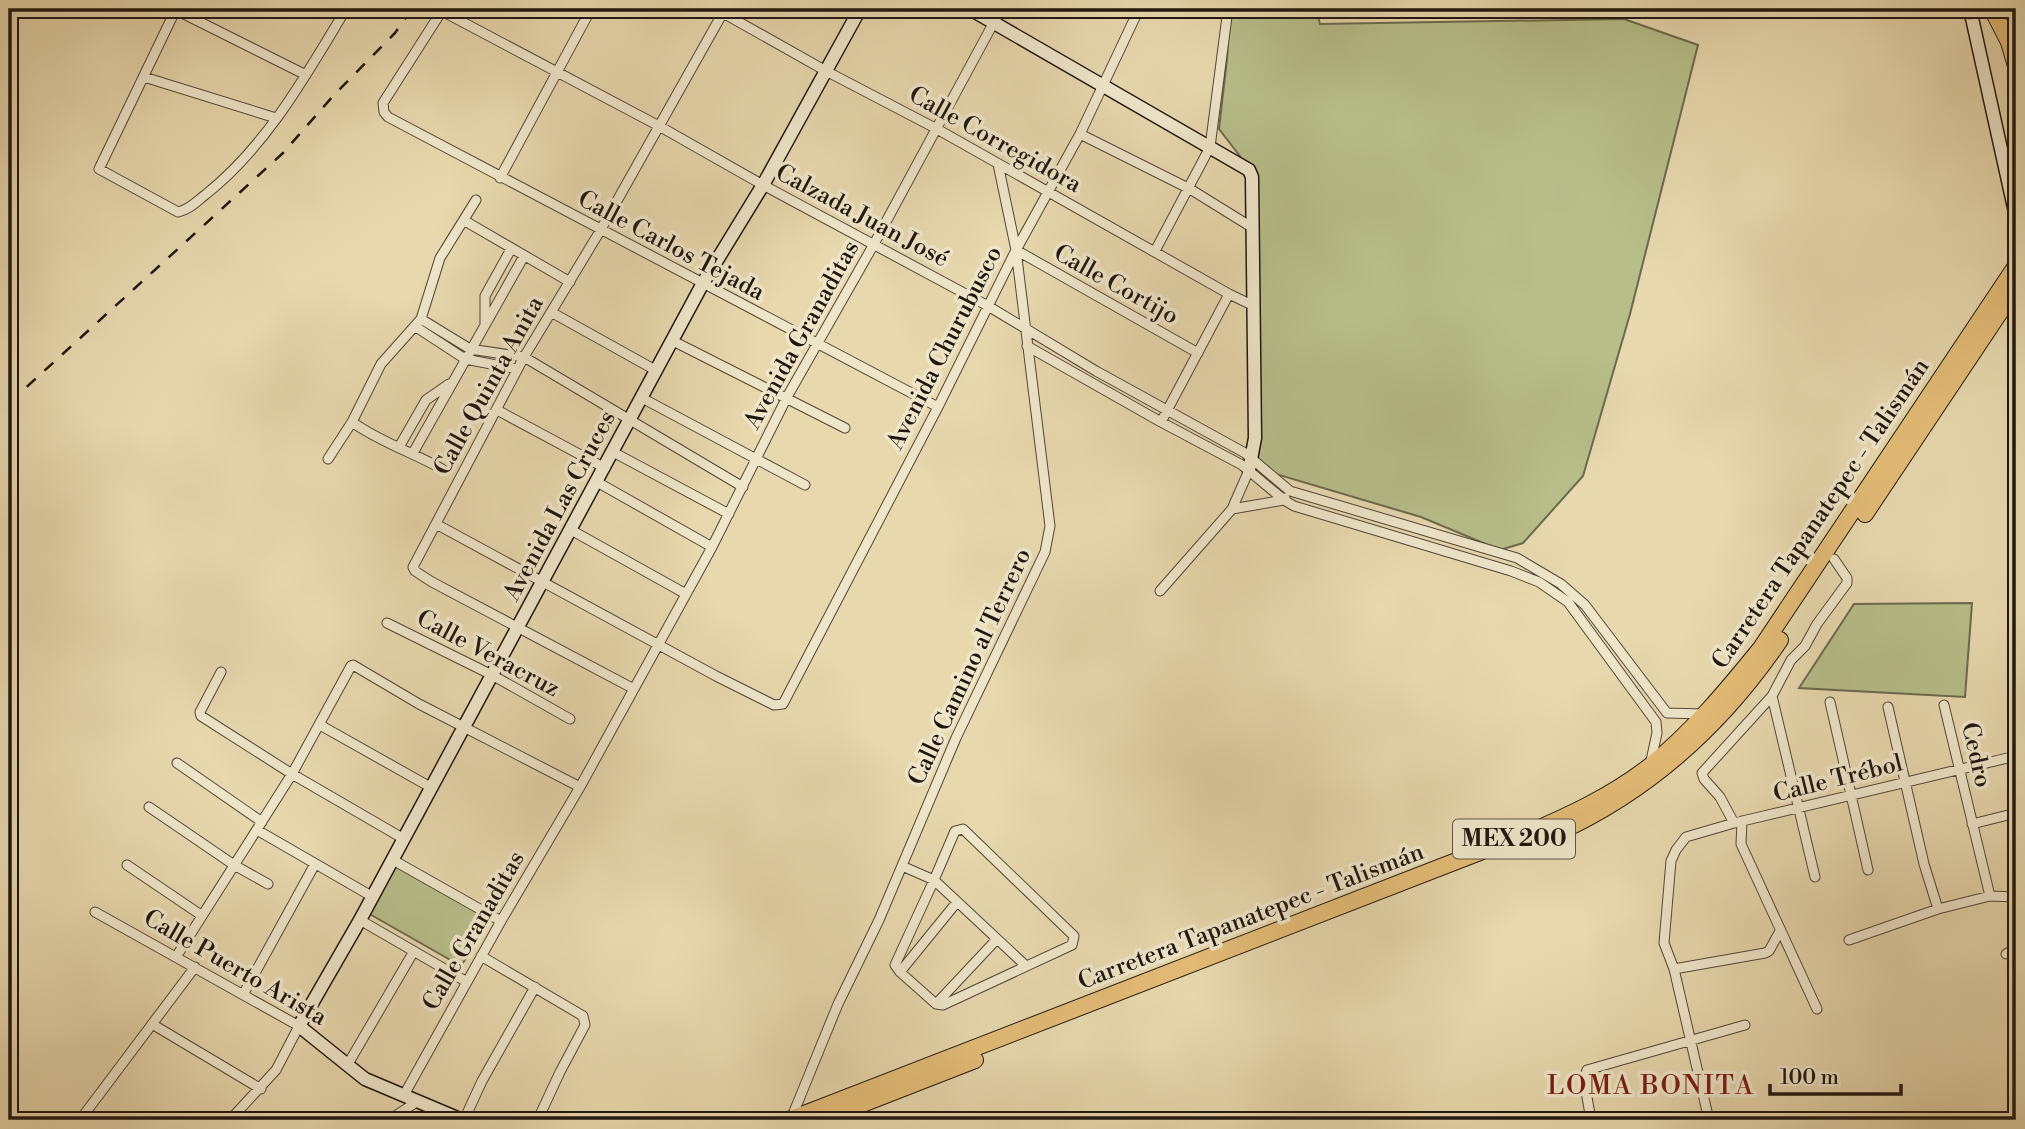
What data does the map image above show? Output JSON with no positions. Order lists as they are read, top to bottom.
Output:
{
  "streets": {
    "highway": ["Carretera Tapanatepec - Talismán", "MEX 200"],
    "street": [
      "Calle Corregidora",
      "Calzada Juan José",
      "Calle Carlos Tejada",
      "Calle Cortijo",
      "Avenida Granaditas",
      "Avenida Churubusco",
      "Calle Quinta Anita",
      "Avenida Las Cruces",
      "Calle Veracruz",
      "Calle Camino al Terrero",
      "Cedro",
      "Calle Trébol",
      "Calle Granaditas",
      "Calle Puerto Arista"
    ]
  },
  "crossings": [
    ["Calle Corregidora", "Avenida Granaditas"],
    ["Calle Corregidora", "Avenida Churubusco"],
    ["Calle Corregidora", "Calle Quinta Anita"],
    ["Calle Corregidora", "Avenida Las Cruces"],
    ["Calle Corregidora", "Calle Camino al Terrero"],
    ["Calzada Juan José", "Calle Carlos Tejada"],
    ["Calzada Juan José", "Avenida Granaditas"],
    ["Calzada Juan José", "Avenida Churubusco"],
    ["Calzada Juan José", "Calle Quinta Anita"],
    ["Calzada Juan José", "Avenida Las Cruces"],
    ["Calzada Juan José", "Calle Camino al Terrero"],
    ["Calle Carlos Tejada", "Avenida Granaditas"],
    ["Calle Carlos Tejada", "Avenida Churubusco"],
    ["Calle Carlos Tejada", "Calle Quinta Anita"],
    ["Calle Carlos Tejada", "Avenida Las Cruces"],
    ["Calle Cortijo", "Avenida Churubusco"],
    ["Calle Cortijo", "Calle Camino al Terrero"],
    ["Avenida Granaditas", "Avenida Churubusco"],
    ["Avenida Granaditas", "Calle Granaditas"],
    ["Avenida Churubusco", "Calle Camino al Terrero"],
    ["Calle Quinta Anita", "Avenida Las Cruces"],
    ["Avenida Las Cruces", "Calle Veracruz"],
    ["Avenida Las Cruces", "Calle Puerto Arista"],
    ["Carretera Tapanatepec - Talismán", "Calle Camino al Terrero"],
    ["Cedro", "Calle Trébol"],
    ["Calle Granaditas", "Calle Puerto Arista"]
  ],
  "districts": ["LOMA BONITA"],
  "scale_bar": "100 m"
}
